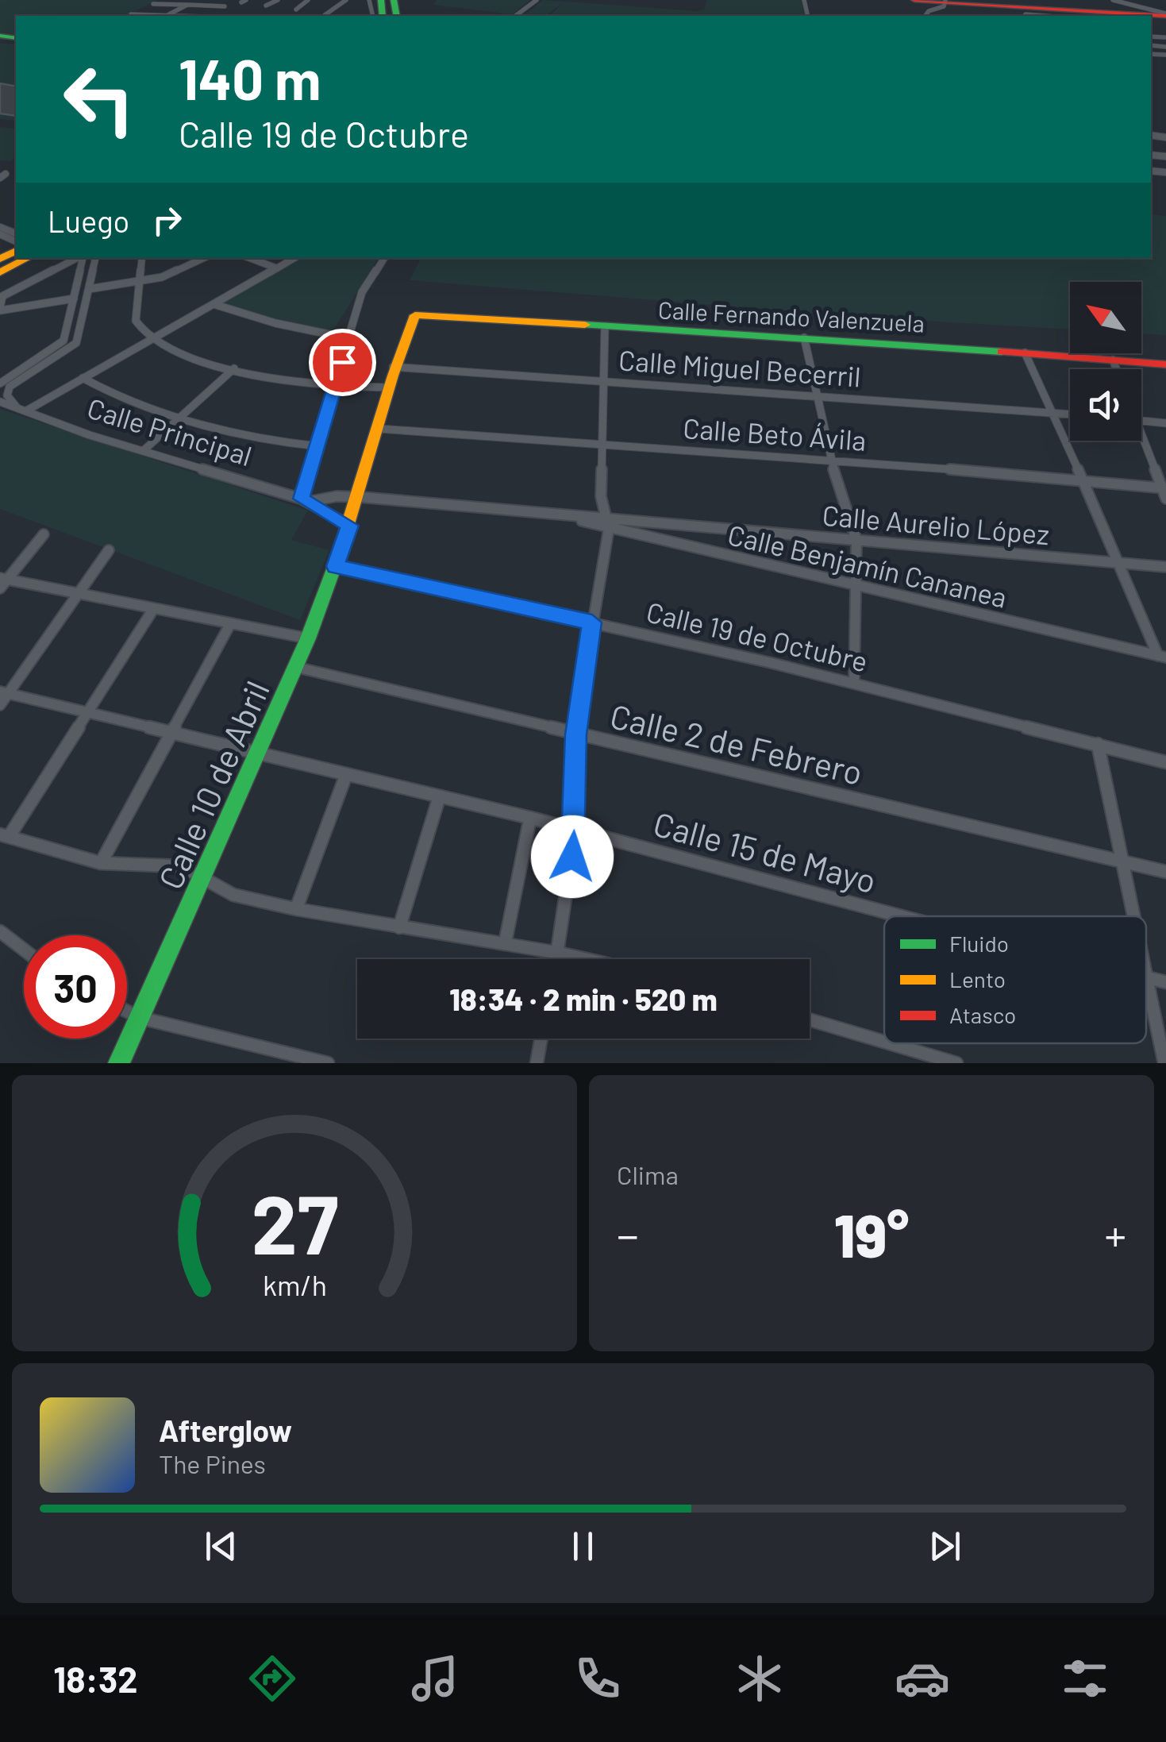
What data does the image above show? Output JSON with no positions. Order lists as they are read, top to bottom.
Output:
{
  "streets": {
    "street": [
      "Calle Fernando Valenzuela",
      "Calle Miguel Becerril",
      "Calle Principal",
      "Calle Beto Ávila",
      "Calle Aurelio López",
      "Calle Benjamín Cananea",
      "Calle 19 de Octubre",
      "Calle 2 de Febrero",
      "Calle 10 de Abril",
      "Calle 15 de Mayo"
    ]
  },
  "crossings": [
    ["Calle Fernando Valenzuela", "Calle Miguel Becerril"],
    ["Calle Principal", "Calle Benjamín Cananea"],
    ["Calle Principal", "Calle 10 de Abril"],
    ["Calle Aurelio López", "Calle Benjamín Cananea"],
    ["Calle 19 de Octubre", "Calle 10 de Abril"],
    ["Calle 2 de Febrero", "Calle 10 de Abril"],
    ["Calle 10 de Abril", "Calle 15 de Mayo"]
  ],
  "legend": ["Fluido", "Lento", "Atasco"],
  "north": "top left",
  "page": {
    "turn": ["140 m", "Calle 19 de Octubre"],
    "then": "Luego",
    "limit": "30",
    "trip": "18:34 · 2 min · 520 m",
    "tile": "Clima",
    "heat": ["−", "19°", "+"],
    "song": ["Afterglow", "The Pines"],
    "tabs": "18:32",
    "gauge": ["27", "km/h"]
  }
}
